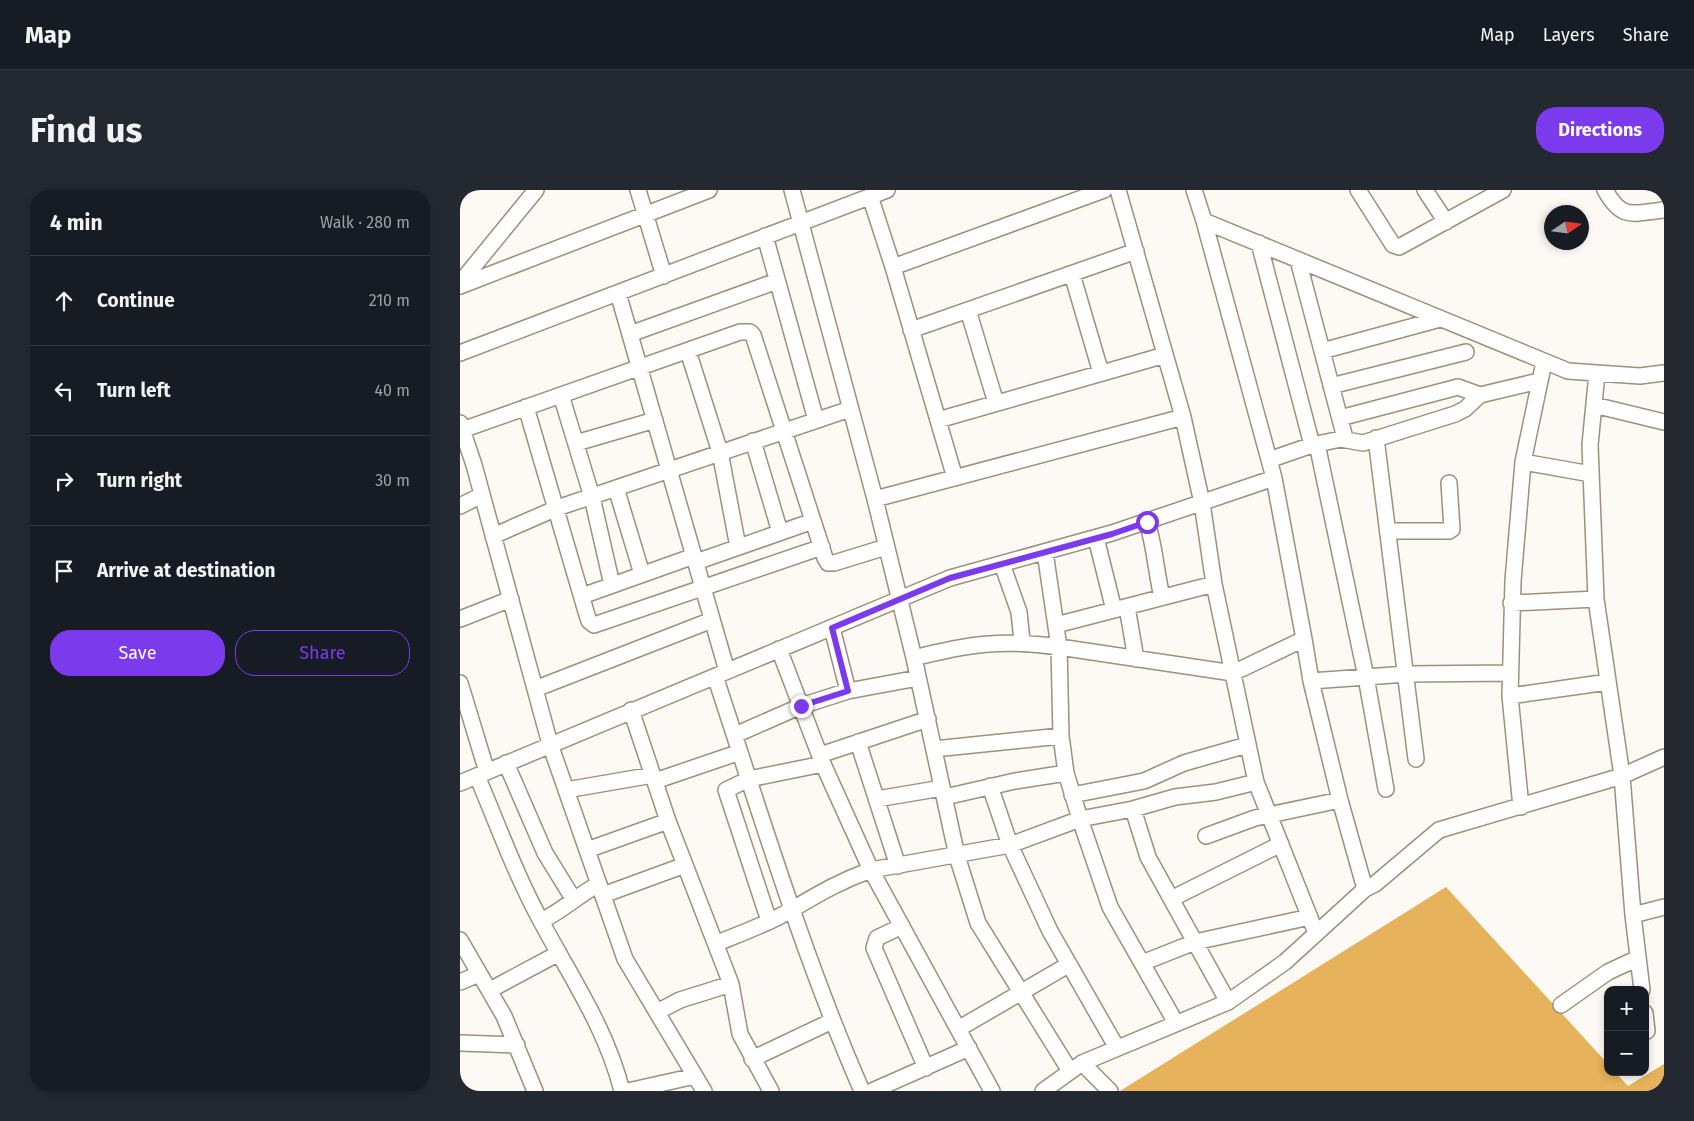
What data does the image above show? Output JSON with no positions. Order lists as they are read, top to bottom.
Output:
{
  "north": "right",
  "page": {
    "header": "Map",
    "nav": ["Map", "Layers", "Share"],
    "buttons": [
      "Directions",
      ["Save", "Share"]
    ],
    "title": "Find us",
    "heading": ["4 min", "Walk · 280 m"],
    "list": [
      ["Continue", "210 m"],
      ["Turn left", "40 m"],
      ["Turn right", "30 m"],
      "Arrive at destination"
    ],
    "map_buttons": ["+", "−"]
  }
}
